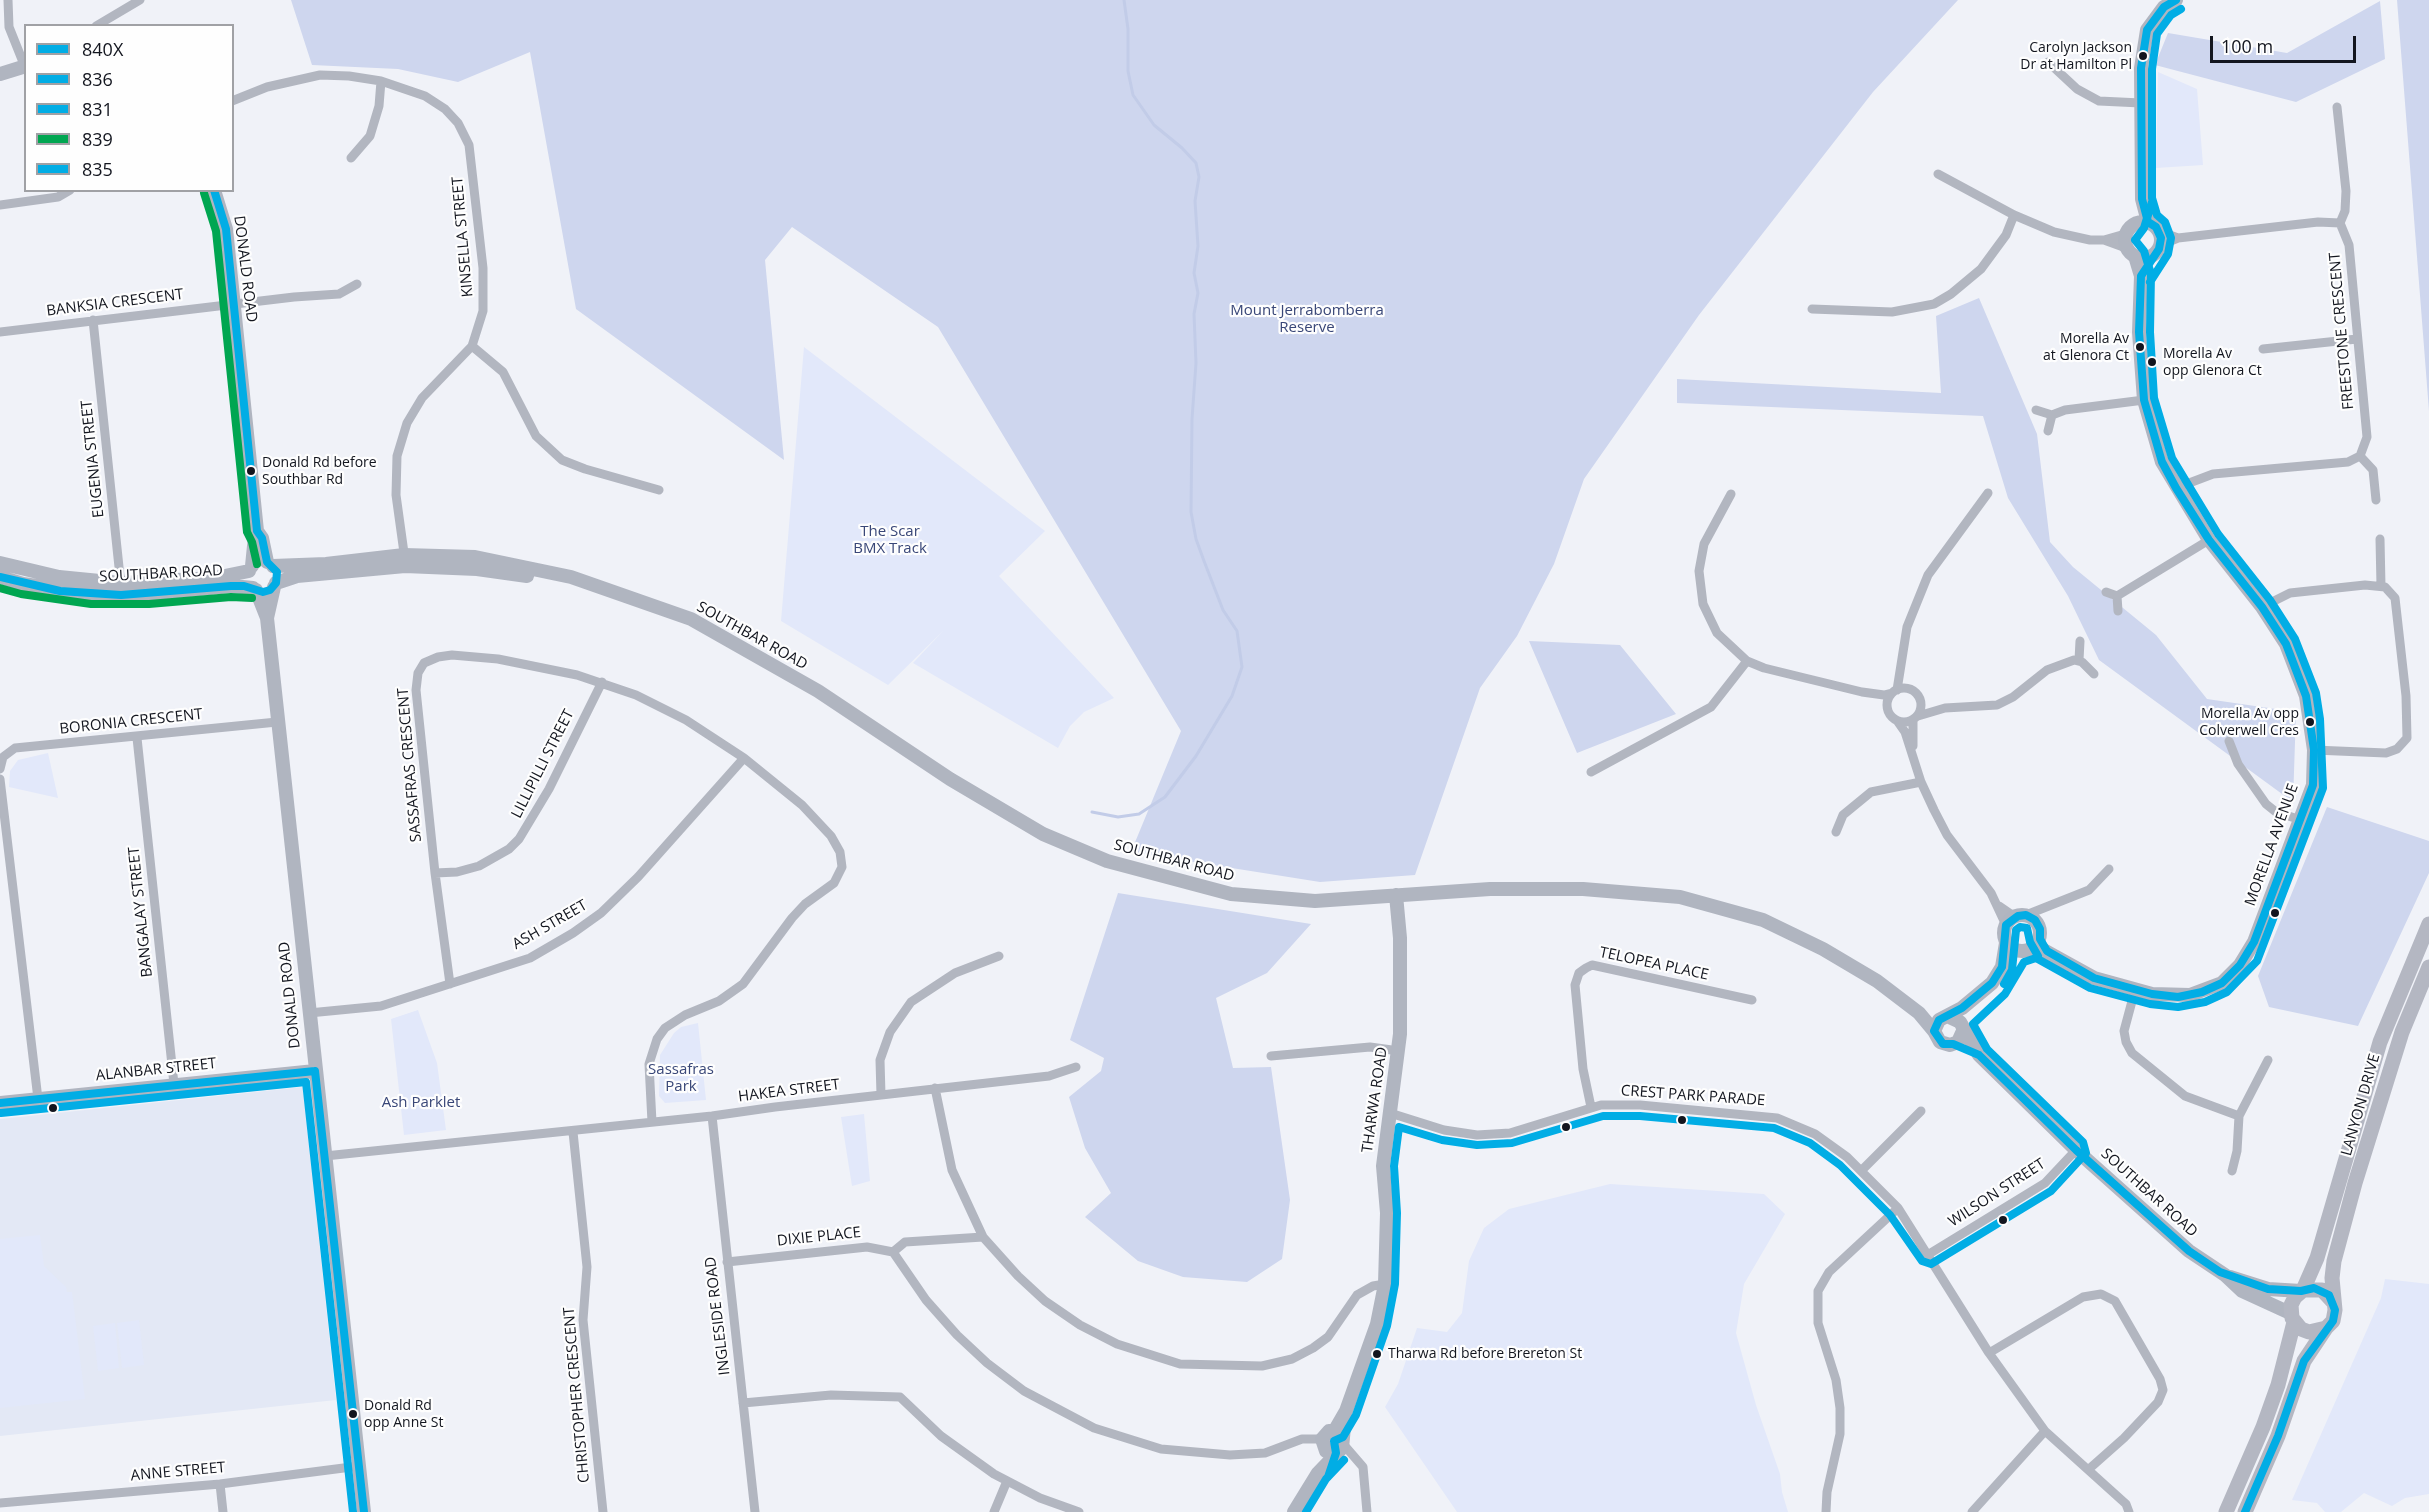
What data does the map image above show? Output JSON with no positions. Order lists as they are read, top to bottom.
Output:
{
  "streets": {
    "main road": ["LANYON DRIVE"],
    "street": [
      "KINSELLA STREET",
      "DONALD ROAD",
      "BANKSIA CRESCENT",
      "FREESTONE CRESCENT",
      "EUGENIA STREET",
      "SOUTHBAR ROAD",
      "BORONIA CRESCENT",
      "LILLIPILLI STREET",
      "SASSAFRAS CRESCENT",
      "MORELLA AVENUE",
      "BANGALAY STREET",
      "ASH STREET",
      "TELOPEA PLACE",
      "ALANBAR STREET",
      "HAKEA STREET",
      "CREST PARK PARADE",
      "THARWA ROAD",
      "WILSON STREET",
      "DIXIE PLACE",
      "INGLESIDE ROAD",
      "CHRISTOPHER CRESCENT",
      "ANNE STREET"
    ]
  },
  "crossings": [
    ["KINSELLA STREET", "SOUTHBAR ROAD"],
    ["DONALD ROAD", "BANKSIA CRESCENT"],
    ["DONALD ROAD", "SOUTHBAR ROAD"],
    ["DONALD ROAD", "BORONIA CRESCENT"],
    ["DONALD ROAD", "ASH STREET"],
    ["DONALD ROAD", "ALANBAR STREET"],
    ["DONALD ROAD", "HAKEA STREET"],
    ["DONALD ROAD", "ANNE STREET"],
    ["BANKSIA CRESCENT", "EUGENIA STREET"],
    ["EUGENIA STREET", "SOUTHBAR ROAD"],
    ["SOUTHBAR ROAD", "THARWA ROAD"],
    ["SOUTHBAR ROAD", "LANYON DRIVE"],
    ["SOUTHBAR ROAD", "WILSON STREET"],
    ["BORONIA CRESCENT", "BANGALAY STREET"],
    ["LILLIPILLI STREET", "SASSAFRAS CRESCENT"],
    ["SASSAFRAS CRESCENT", "ASH STREET"],
    ["SASSAFRAS CRESCENT", "HAKEA STREET"],
    ["BANGALAY STREET", "ALANBAR STREET"],
    ["TELOPEA PLACE", "CREST PARK PARADE"],
    ["HAKEA STREET", "INGLESIDE ROAD"],
    ["HAKEA STREET", "CHRISTOPHER CRESCENT"],
    ["CREST PARK PARADE", "THARWA ROAD"],
    ["CREST PARK PARADE", "WILSON STREET"],
    ["DIXIE PLACE", "INGLESIDE ROAD"]
  ],
  "parks": [
    "Mount Jerrabomberra Reserve",
    "The Scar BMX Track",
    "Sassafras Park",
    "Ash Parklet"
  ],
  "places": [
    "Carolyn Jackson Dr at Hamilton Pl",
    "Morella Av at Glenora Ct",
    "Morella Av opp Glenora Ct",
    "Donald Rd before Southbar Rd",
    "Morella Av opp Colverwell Cres",
    "Tharwa Rd before Brereton St",
    "Donald Rd opp Anne St"
  ],
  "lines": [
    "transit line 840X",
    "transit line 836",
    "transit line 831",
    "transit line 839",
    "transit line 835"
  ],
  "legend": [
    "840X",
    "836",
    "831",
    "839",
    "835"
  ],
  "scale_bar": "100 m"
}
